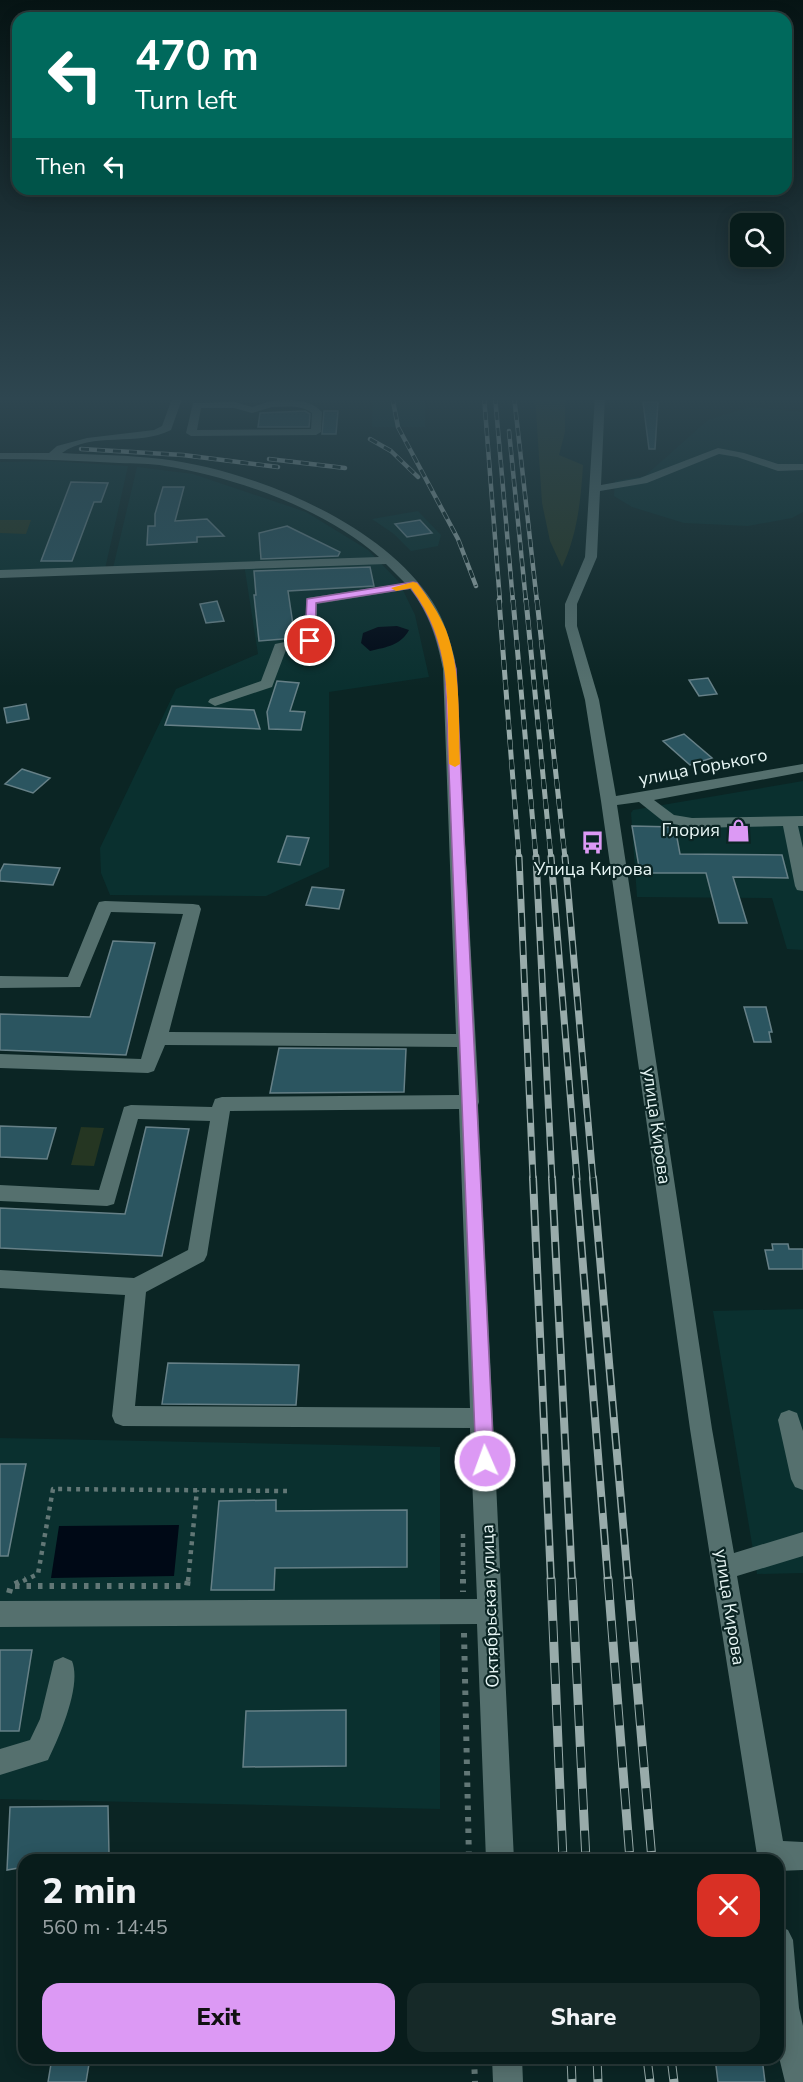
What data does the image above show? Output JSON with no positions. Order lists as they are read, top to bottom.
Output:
{
  "streets": {
    "street": ["улица Горького", "улица Кирова", "Октябрьская улица"]
  },
  "crossings": [
    ["улица Горького", "улица Кирова"]
  ],
  "places": {
    "shop": ["Глория"],
    "bus stop": ["Улица Кирова"]
  },
  "page": {
    "turn": ["470 m", "Turn left"],
    "then": "Then",
    "heading": ["2 min", "560 m · 14:45"],
    "buttons": ["Exit", "Share"]
  }
}
